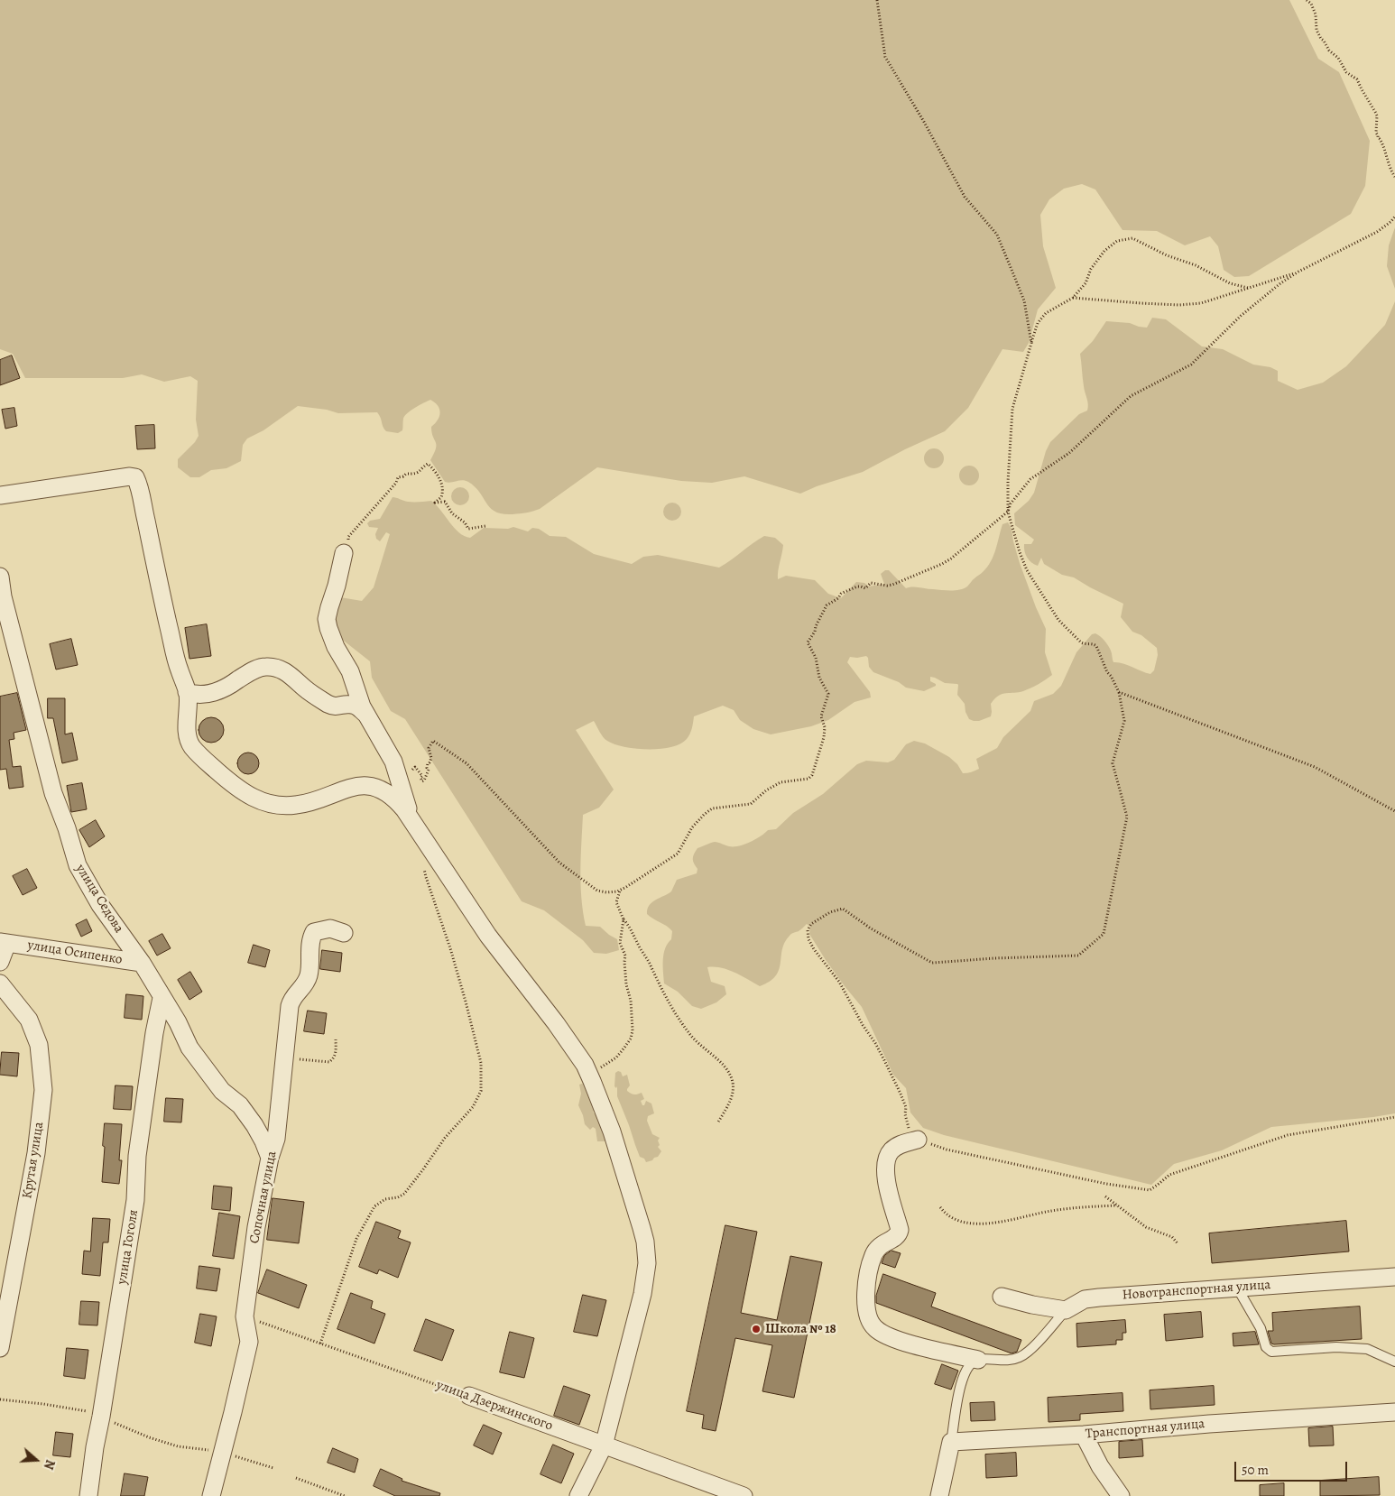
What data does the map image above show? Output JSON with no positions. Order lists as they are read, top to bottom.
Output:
{
  "streets": {
    "street": [
      "улица Седова",
      "улица Осипенко",
      "Крутая улица",
      "Сопочная улица",
      "улица Гоголя",
      "Новотранспортная улица",
      "улица Дзержинского",
      "Транспортная улица"
    ]
  },
  "crossings": [
    ["улица Седова", "улица Осипенко"],
    ["улица Седова", "Сопочная улица"],
    ["улица Седова", "улица Гоголя"],
    ["Сопочная улица", "улица Дзержинского"]
  ],
  "places": ["Школа № 18"],
  "scale_bar": "50 m",
  "north": "right"
}
